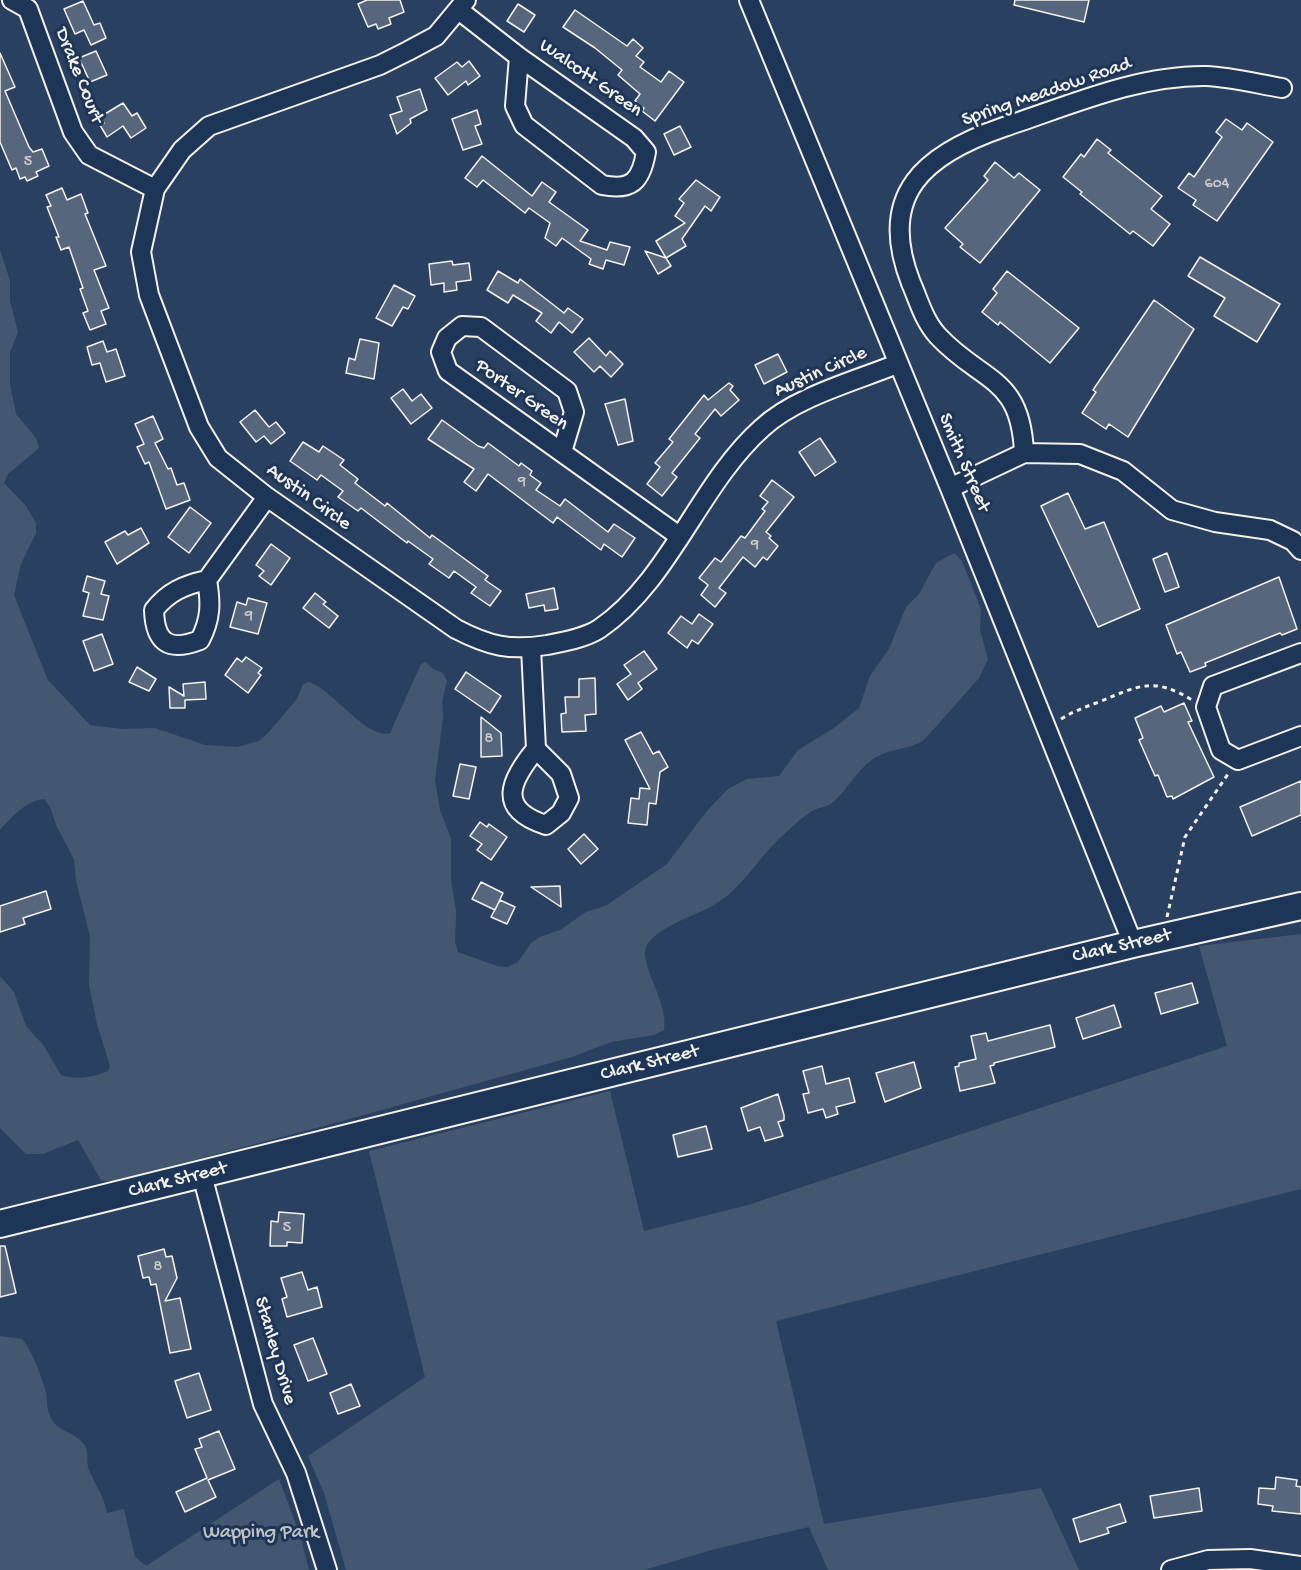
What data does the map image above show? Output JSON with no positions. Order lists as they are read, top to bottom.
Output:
{
  "streets": {
    "main road": ["Clark Street"],
    "street": [
      "Drake Court",
      "Walcott Green",
      "Spring Meadow Road",
      "Austin Circle",
      "Porter Green",
      "Smith Street",
      "Stanley Drive"
    ]
  },
  "crossings": [
    ["Drake Court", "Austin Circle"],
    ["Walcott Green", "Austin Circle"],
    ["Austin Circle", "Porter Green"],
    ["Austin Circle", "Smith Street"],
    ["Smith Street", "Clark Street"],
    ["Clark Street", "Stanley Drive"]
  ],
  "parks": ["Wapping Park"],
  "house_numbers": [
    "5",
    "604",
    "9",
    "9",
    "9",
    "8",
    "5",
    "8"
  ]
}
